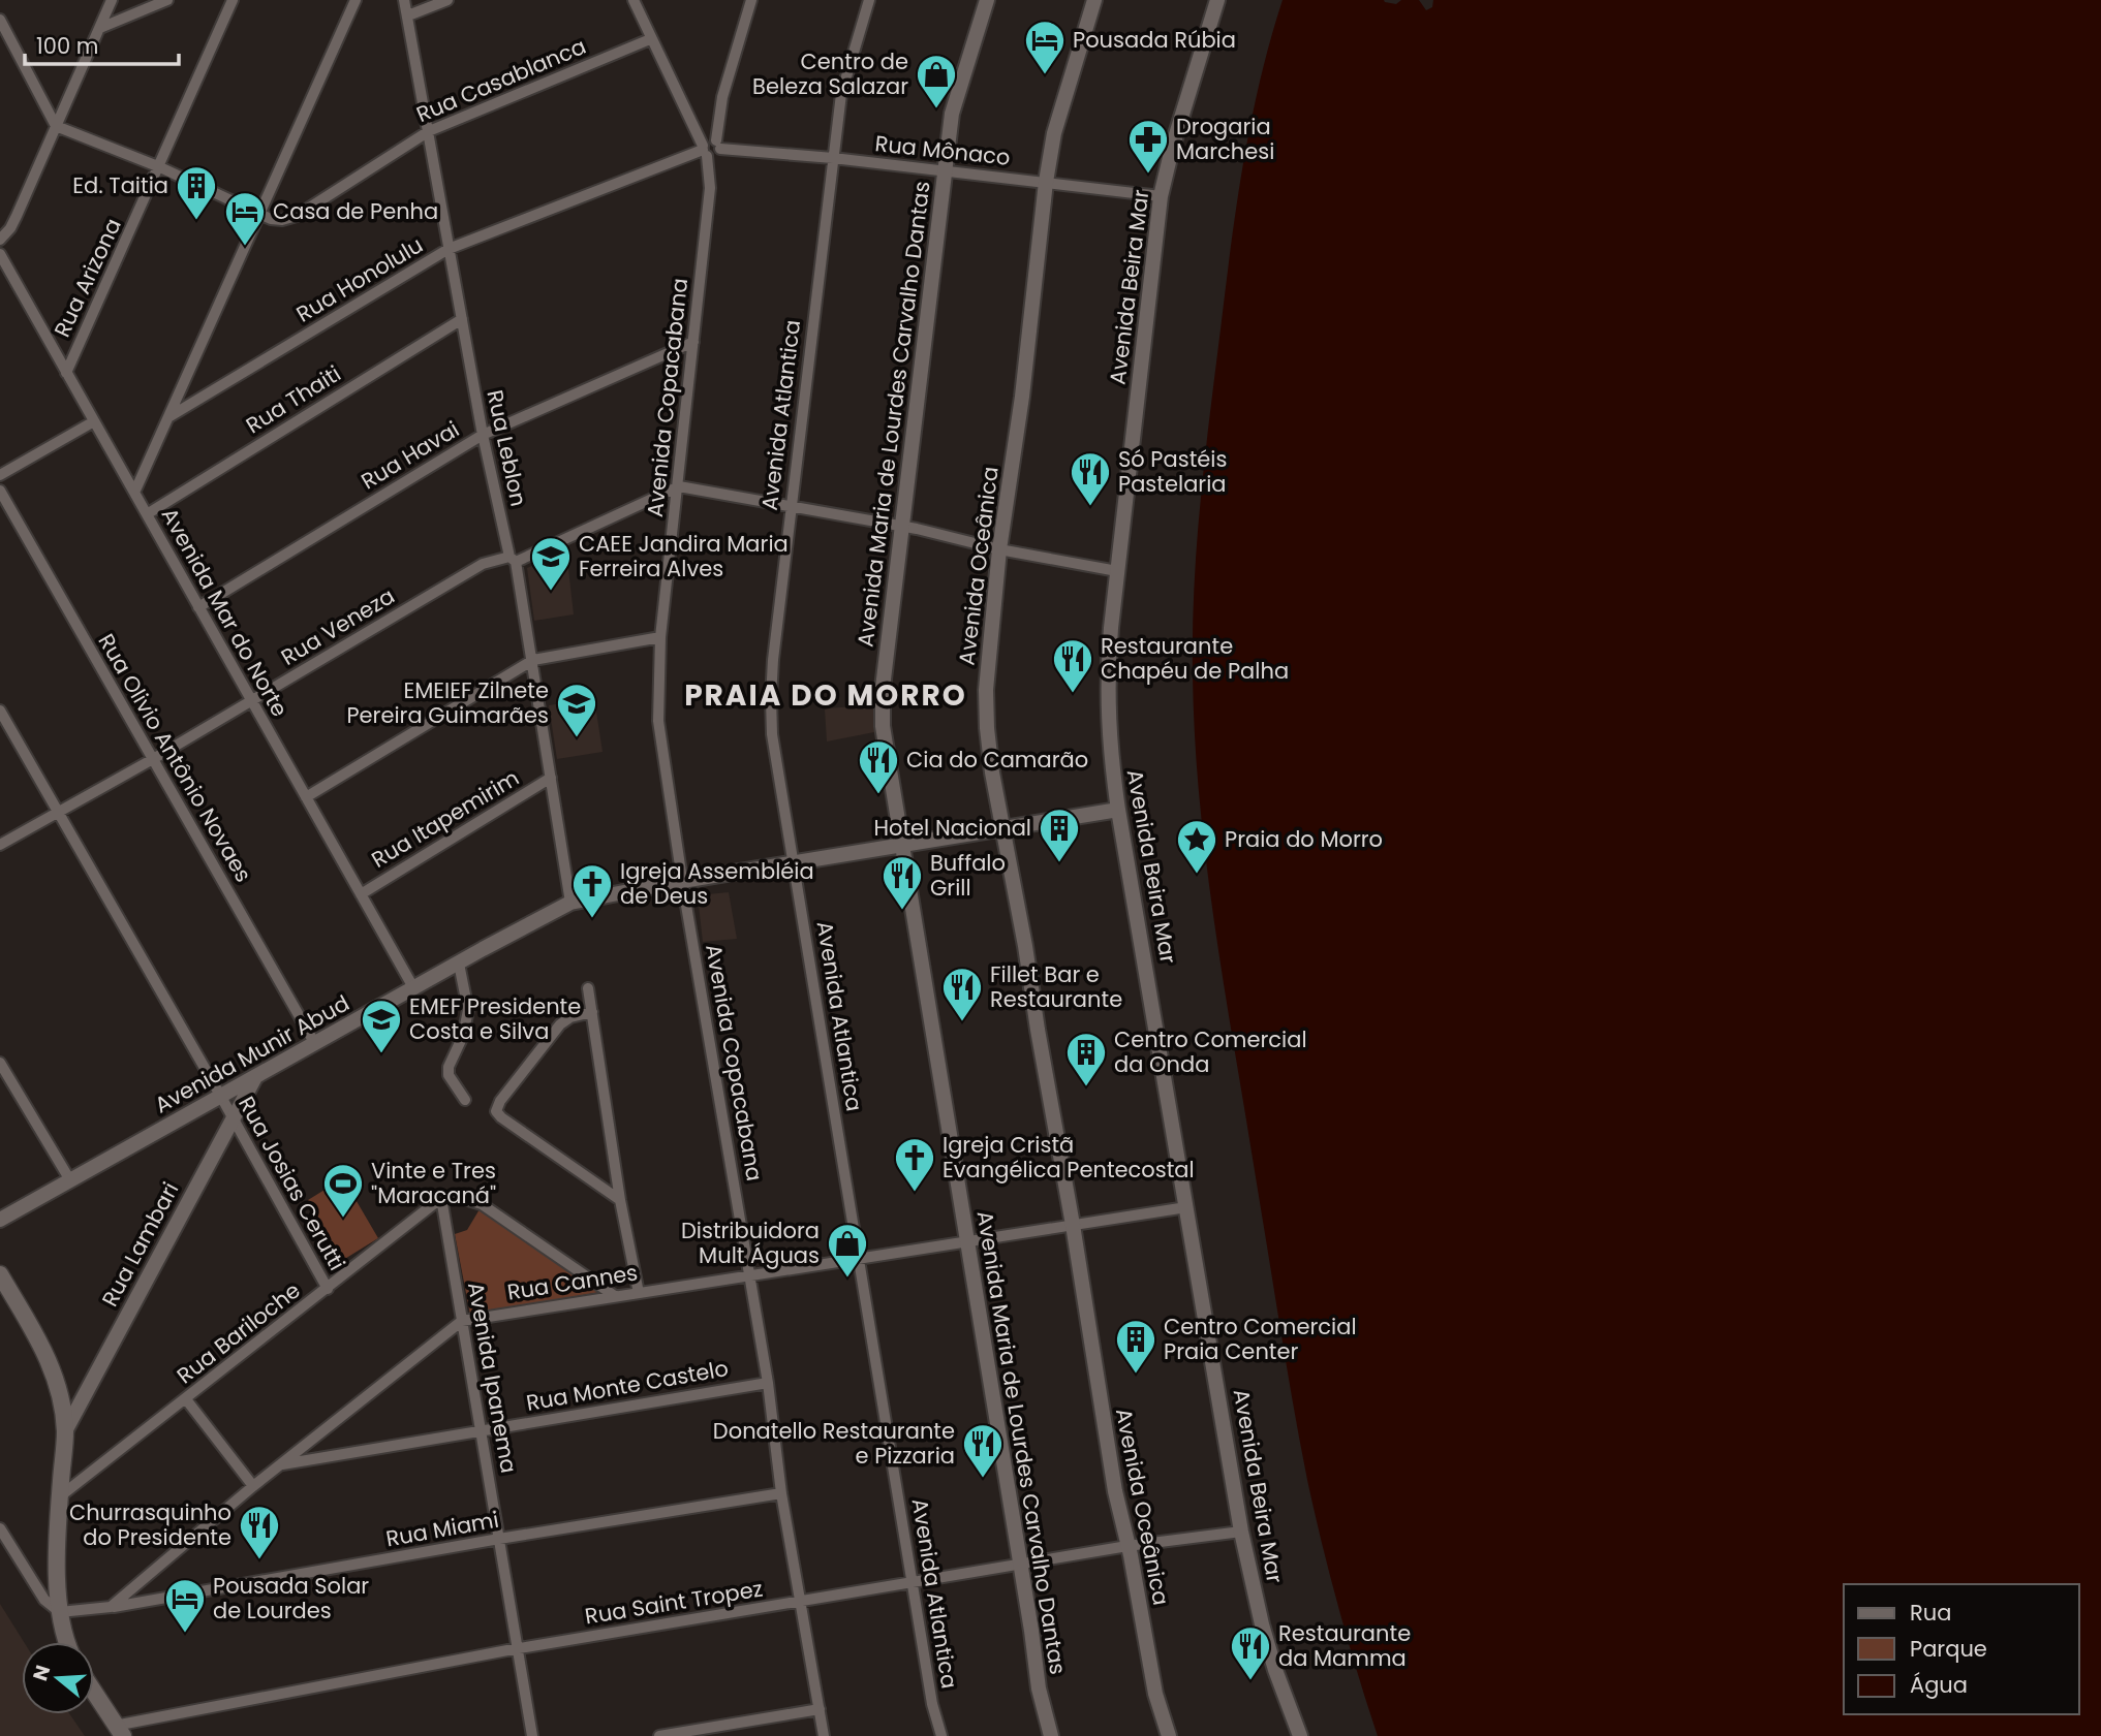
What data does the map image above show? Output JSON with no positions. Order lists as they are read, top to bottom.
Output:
{
  "streets": {
    "street": [
      "Rua Casablanca",
      "Rua Mônaco",
      "Rua Arizona",
      "Rua Honolulu",
      "Avenida Beira Mar",
      "Avenida Copacabana",
      "Rua Thaiti",
      "Avenida Maria de Lourdes Carvalho Dantas",
      "Avenida Atlantica",
      "Rua Leblon",
      "Rua Havai",
      "Avenida Oceânica",
      "Avenida Mar do Norte",
      "Rua Veneza",
      "Rua Olivio Antônio Novaes",
      "Rua Itapemirim",
      "Avenida Munir Abud",
      "Rua Josias Cerutti",
      "Rua Lambari",
      "Rua Cannes",
      "Rua Bariloche",
      "Avenida Ipanema",
      "Rua Monte Castelo",
      "Rua Miami",
      "Rua Saint Tropez"
    ]
  },
  "crossings": [
    ["Rua Casablanca", "Rua Arizona"],
    ["Rua Casablanca", "Rua Leblon"],
    ["Rua Mônaco", "Rua Honolulu"],
    ["Rua Mônaco", "Avenida Beira Mar"],
    ["Rua Mônaco", "Avenida Copacabana"],
    ["Rua Mônaco", "Avenida Maria de Lourdes Carvalho Dantas"],
    ["Rua Mônaco", "Avenida Atlantica"],
    ["Rua Mônaco", "Avenida Oceânica"],
    ["Rua Arizona", "Avenida Mar do Norte"],
    ["Rua Honolulu", "Avenida Copacabana"],
    ["Rua Honolulu", "Rua Leblon"],
    ["Avenida Beira Mar", "Avenida Munir Abud"],
    ["Avenida Beira Mar", "Rua Cannes"],
    ["Avenida Beira Mar", "Rua Saint Tropez"],
    ["Avenida Copacabana", "Rua Havai"],
    ["Avenida Copacabana", "Rua Veneza"],
    ["Avenida Copacabana", "Avenida Munir Abud"],
    ["Avenida Copacabana", "Rua Cannes"],
    ["Avenida Copacabana", "Rua Monte Castelo"],
    ["Avenida Copacabana", "Rua Miami"],
    ["Avenida Copacabana", "Rua Saint Tropez"],
    ["Rua Thaiti", "Rua Leblon"],
    ["Rua Thaiti", "Avenida Mar do Norte"],
    ["Avenida Maria de Lourdes Carvalho Dantas", "Avenida Munir Abud"],
    ["Avenida Maria de Lourdes Carvalho Dantas", "Rua Cannes"],
    ["Avenida Maria de Lourdes Carvalho Dantas", "Rua Saint Tropez"],
    ["Avenida Atlantica", "Avenida Munir Abud"],
    ["Avenida Atlantica", "Rua Cannes"],
    ["Avenida Atlantica", "Rua Saint Tropez"],
    ["Rua Leblon", "Rua Havai"],
    ["Rua Leblon", "Rua Veneza"],
    ["Rua Leblon", "Rua Itapemirim"],
    ["Rua Leblon", "Avenida Munir Abud"],
    ["Rua Havai", "Avenida Mar do Norte"],
    ["Avenida Oceânica", "Avenida Munir Abud"],
    ["Avenida Oceânica", "Rua Cannes"],
    ["Avenida Oceânica", "Rua Saint Tropez"],
    ["Avenida Mar do Norte", "Rua Veneza"],
    ["Avenida Mar do Norte", "Rua Itapemirim"],
    ["Avenida Mar do Norte", "Avenida Munir Abud"],
    ["Rua Veneza", "Rua Olivio Antônio Novaes"],
    ["Rua Veneza", "Rua Josias Cerutti"],
    ["Rua Olivio Antônio Novaes", "Avenida Munir Abud"],
    ["Avenida Munir Abud", "Rua Josias Cerutti"],
    ["Avenida Munir Abud", "Rua Lambari"],
    ["Rua Josias Cerutti", "Rua Lambari"],
    ["Rua Josias Cerutti", "Rua Bariloche"],
    ["Rua Cannes", "Avenida Ipanema"],
    ["Rua Cannes", "Rua Monte Castelo"],
    ["Rua Cannes", "Rua Miami"],
    ["Rua Bariloche", "Avenida Ipanema"],
    ["Avenida Ipanema", "Rua Monte Castelo"],
    ["Avenida Ipanema", "Rua Miami"],
    ["Avenida Ipanema", "Rua Saint Tropez"]
  ],
  "districts": ["PRAIA DO MORRO"],
  "places": {
    "hotel": ["Pousada Rúbia", "Casa de Penha", "Pousada Solar de Lourdes"],
    "shop": ["Centro de Beleza Salazar", "Distribuidora Mult Águas"],
    "pharmacy": ["Drogaria Marchesi"],
    "building": [
      "Ed. Taitia",
      "Hotel Nacional",
      "Centro Comercial da Onda",
      "Centro Comercial Praia Center"
    ],
    "restaurant": [
      "Só Pastéis Pastelaria",
      "Restaurante Chapéu de Palha",
      "Cia do Camarão",
      "Buffalo Grill",
      "Fillet Bar e Restaurante",
      "Donatello Restaurante e Pizzaria",
      "Churrasquinho do Presidente",
      "Restaurante da Mamma"
    ],
    "school or university": ["CAEE Jandira Maria Ferreira Alves", "EMEIEF Zilnete Pereira Guimarães", "EMEF Presidente Costa e Silva"],
    "place": ["Praia do Morro"],
    "church": ["Igreja Assembléia de Deus", "Igreja Cristã Evangélica Pentecostal"],
    "sports": ["Vinte e Tres \"Maracaná\""]
  },
  "legend": ["Rua", "Parque", "Água"],
  "scale_bar": "100 m",
  "north": "left"
}
